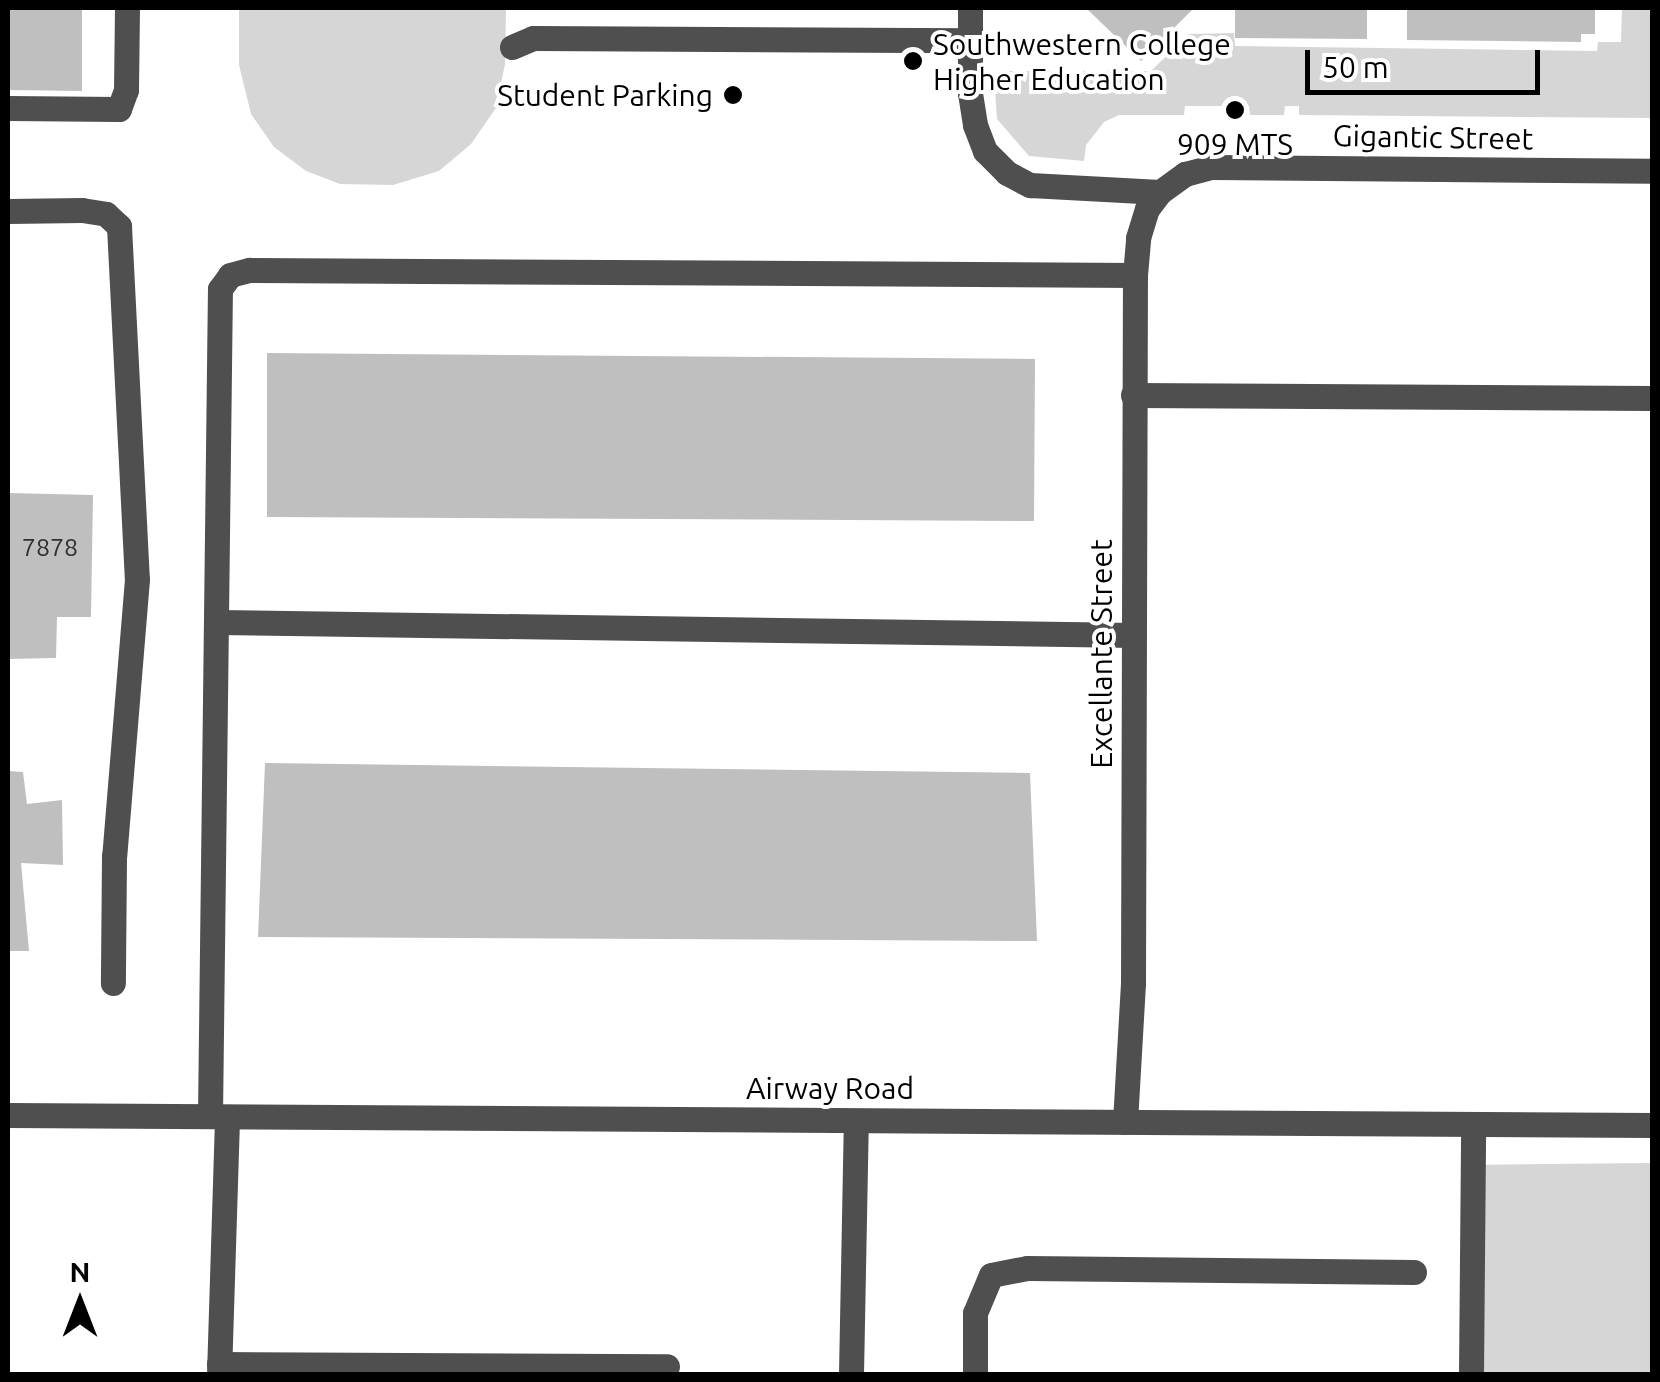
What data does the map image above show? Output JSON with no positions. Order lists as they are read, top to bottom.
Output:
{
  "streets": {
    "street": ["Gigantic Street", "Excellante Street", "Airway Road"]
  },
  "crossings": [
    ["Gigantic Street", "Excellante Street"],
    ["Excellante Street", "Airway Road"]
  ],
  "places": ["Southwestern College Higher Education", "Student Parking", "909 MTS"],
  "house_numbers": ["7878"],
  "scale_bar": "50 m",
  "north": "top"
}
